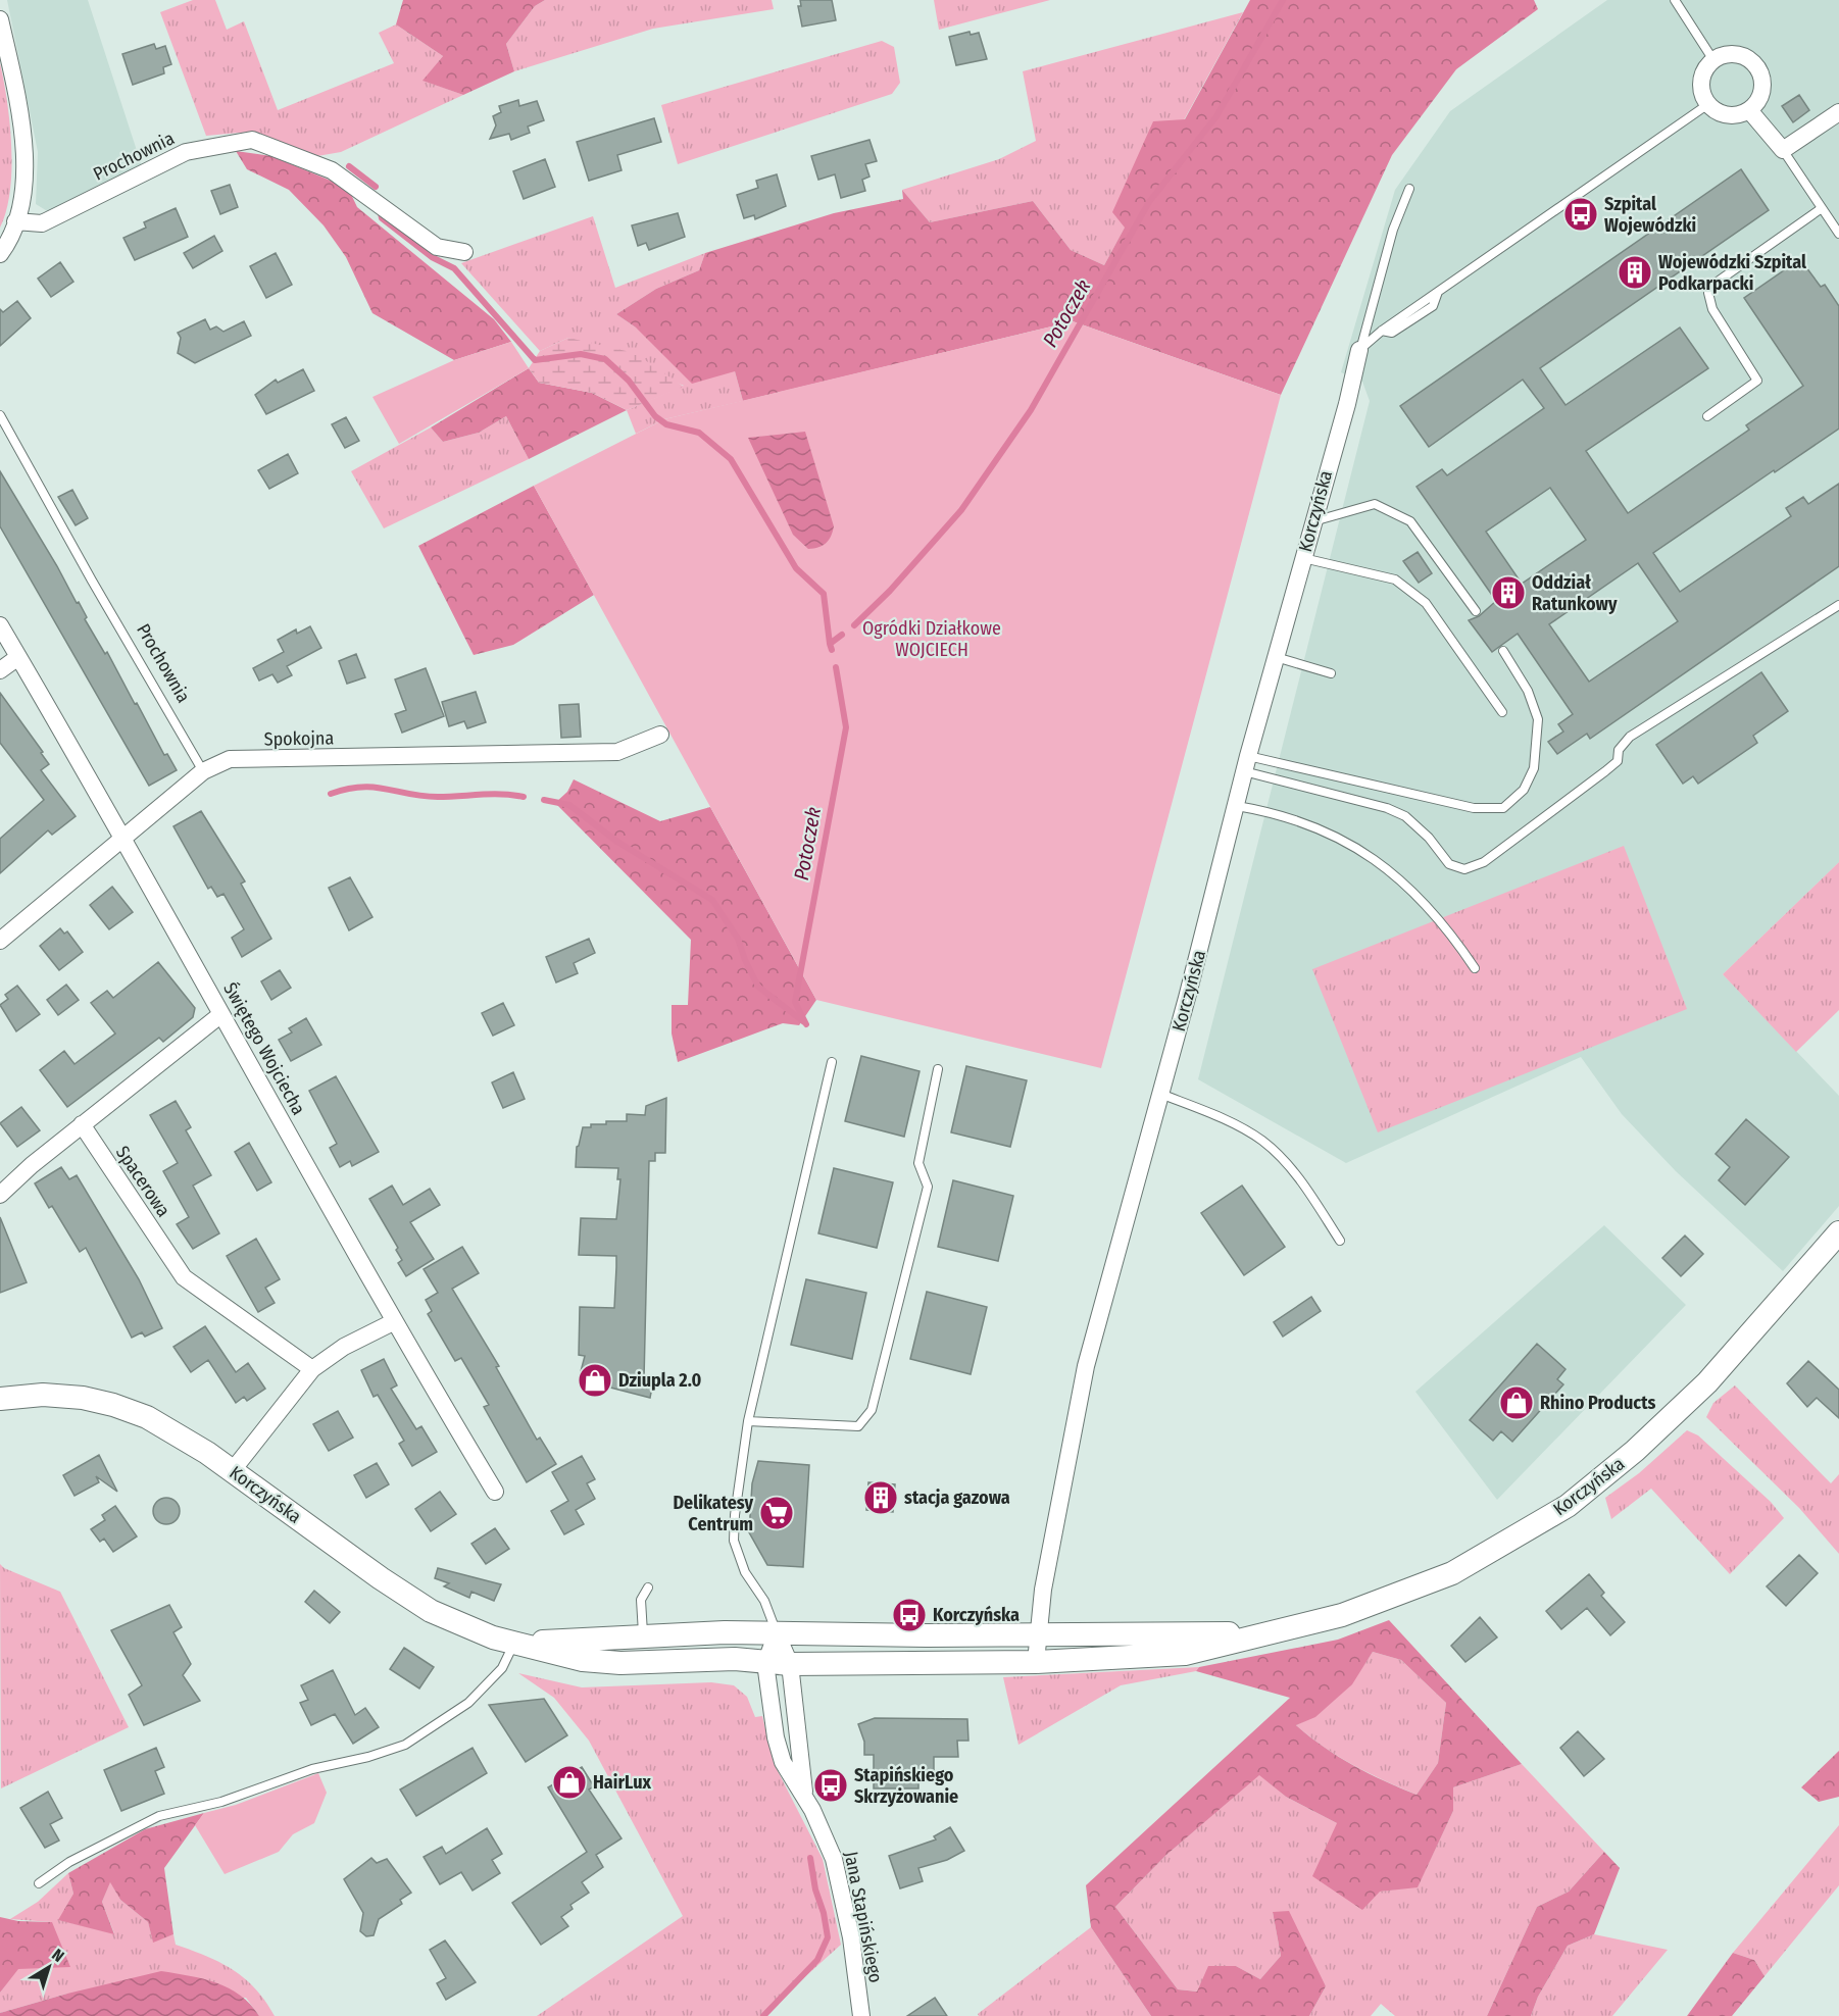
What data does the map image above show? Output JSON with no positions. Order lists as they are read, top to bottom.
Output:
{
  "streets": {
    "main road": ["Korczyńska"],
    "street": [
      "Prochownia",
      "Spokojna",
      "Świętego Wojciecha",
      "Spacerowa",
      "Jana Stapińskiego"
    ]
  },
  "crossings": [
    ["Prochownia", "Spokojna"],
    ["Korczyńska", "Jana Stapińskiego"],
    ["Spokojna", "Świętego Wojciecha"]
  ],
  "water": ["Potoczek"],
  "parks": ["Ogródki Działkowe WOJCIECH"],
  "places": {
    "bus stop": ["Szpital Wojewódzki", "Korczyńska", "Stapińskiego Skrzyżowanie"],
    "building": ["Wojewódzki Szpital Podkarpacki", "Oddział Ratunkowy", "stacja gazowa"],
    "shop": ["Dziupla 2.0", "Rhino Products", "HairLux"],
    "supermarket": ["Delikatesy Centrum"]
  },
  "north": "top right"
}
